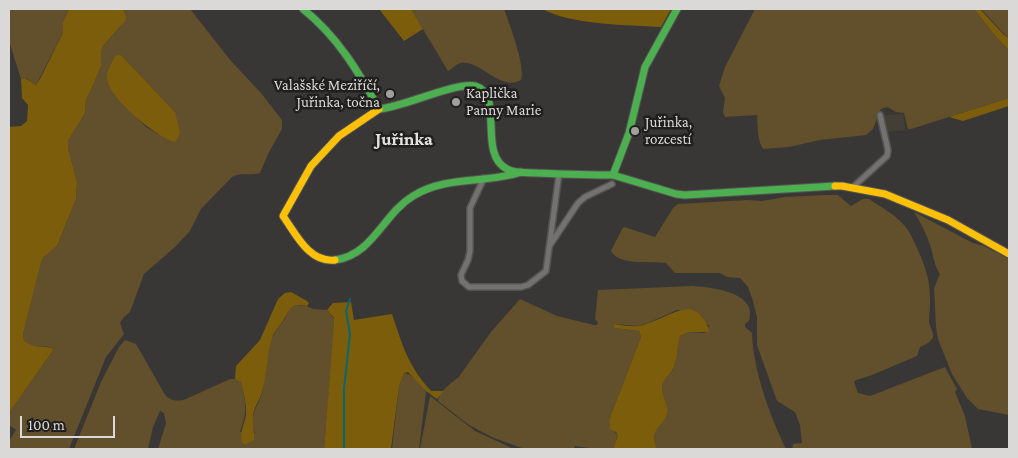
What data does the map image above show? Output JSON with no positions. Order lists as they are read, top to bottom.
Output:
{
  "districts": ["Juřinka"],
  "places": ["Valašské Meziříčí, Juřinka, točna", "Kaplička Panny Marie", "Juřinka, rozcestí"],
  "scale_bar": "100 m"
}
